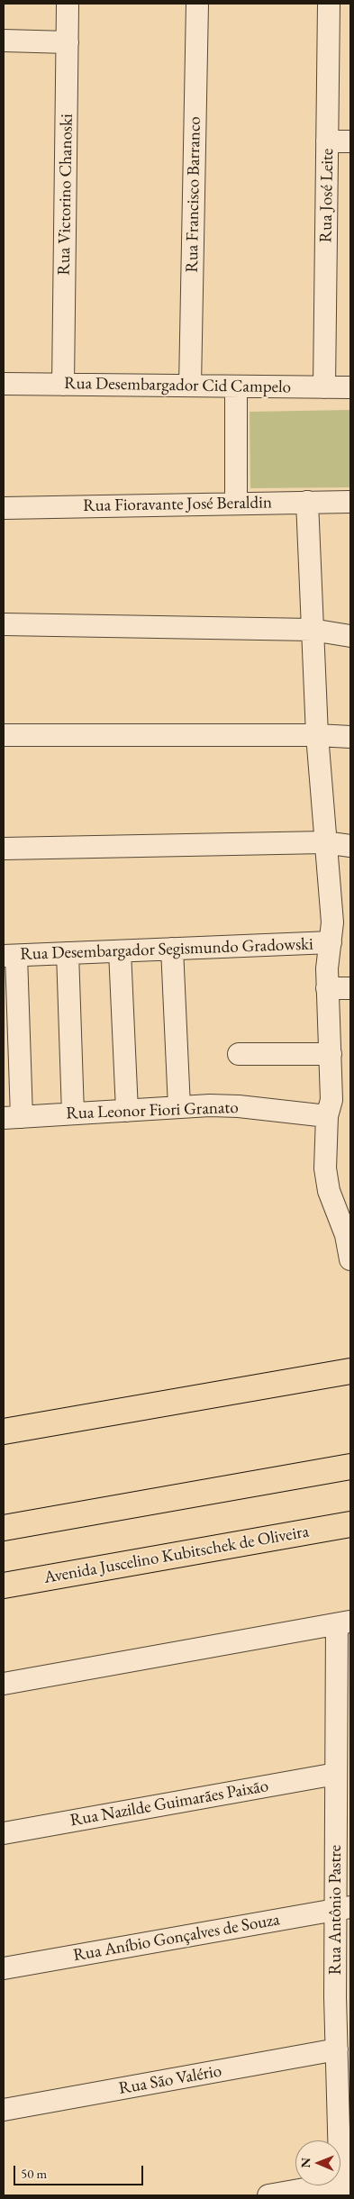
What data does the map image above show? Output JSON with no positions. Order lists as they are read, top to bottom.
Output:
{
  "streets": {
    "main road": ["Avenida Juscelino Kubitschek de Oliveira"],
    "street": [
      "Rua Victorino Chanoski",
      "Rua Francisco Barranco",
      "Rua José Leite",
      "Rua Desembargador Cid Campelo",
      "Rua Fioravante José Beraldin",
      "Rua Desembargador Segismundo Gradowski",
      "Rua Leonor Fiori Granato",
      "Rua Nazilde Guimarães Paixão",
      "Rua Antônio Pastre",
      "Rua Aníbio Gonçalves de Souza",
      "Rua São Valério"
    ]
  },
  "crossings": [
    ["Rua Victorino Chanoski", "Rua Desembargador Cid Campelo"],
    ["Rua Francisco Barranco", "Rua Desembargador Cid Campelo"],
    ["Rua José Leite", "Rua Desembargador Cid Campelo"],
    ["Rua Nazilde Guimarães Paixão", "Rua Antônio Pastre"],
    ["Rua Antônio Pastre", "Rua Aníbio Gonçalves de Souza"],
    ["Rua Antônio Pastre", "Rua São Valério"]
  ],
  "scale_bar": "50 m",
  "north": "left"
}
